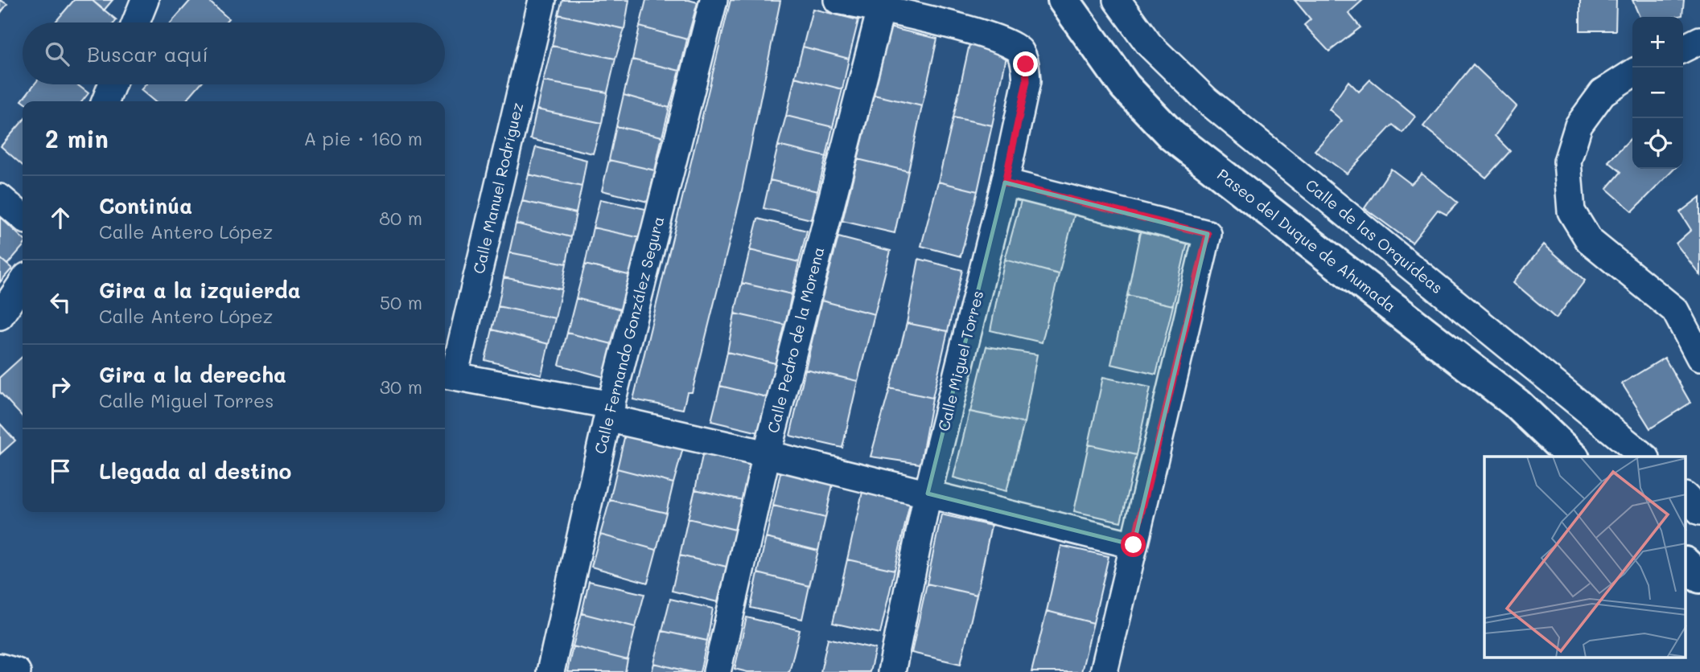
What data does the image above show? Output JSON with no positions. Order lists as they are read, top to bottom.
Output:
{
  "streets": {
    "main road": ["Paseo del Duque de Ahumada"],
    "street": [
      "Calle Manuel Rodríguez",
      "Calle de las Orquídeas",
      "Calle Fernando González Segura",
      "Calle Pedro de la Morena",
      "Calle Miguel Torres"
    ]
  },
  "crossings": [
    ["Calle Pedro de la Morena", "Calle Miguel Torres"]
  ],
  "page": {
    "map_buttons": ["+", "−"],
    "search": "Buscar aquí",
    "heading": ["2 min", "A pie · 160 m"],
    "list": [
      ["Continúa", "Calle Antero López", "80 m"],
      ["Gira a la izquierda", "Calle Antero López", "50 m"],
      ["Gira a la derecha", "Calle Miguel Torres", "30 m"],
      "Llegada al destino"
    ]
  }
}
